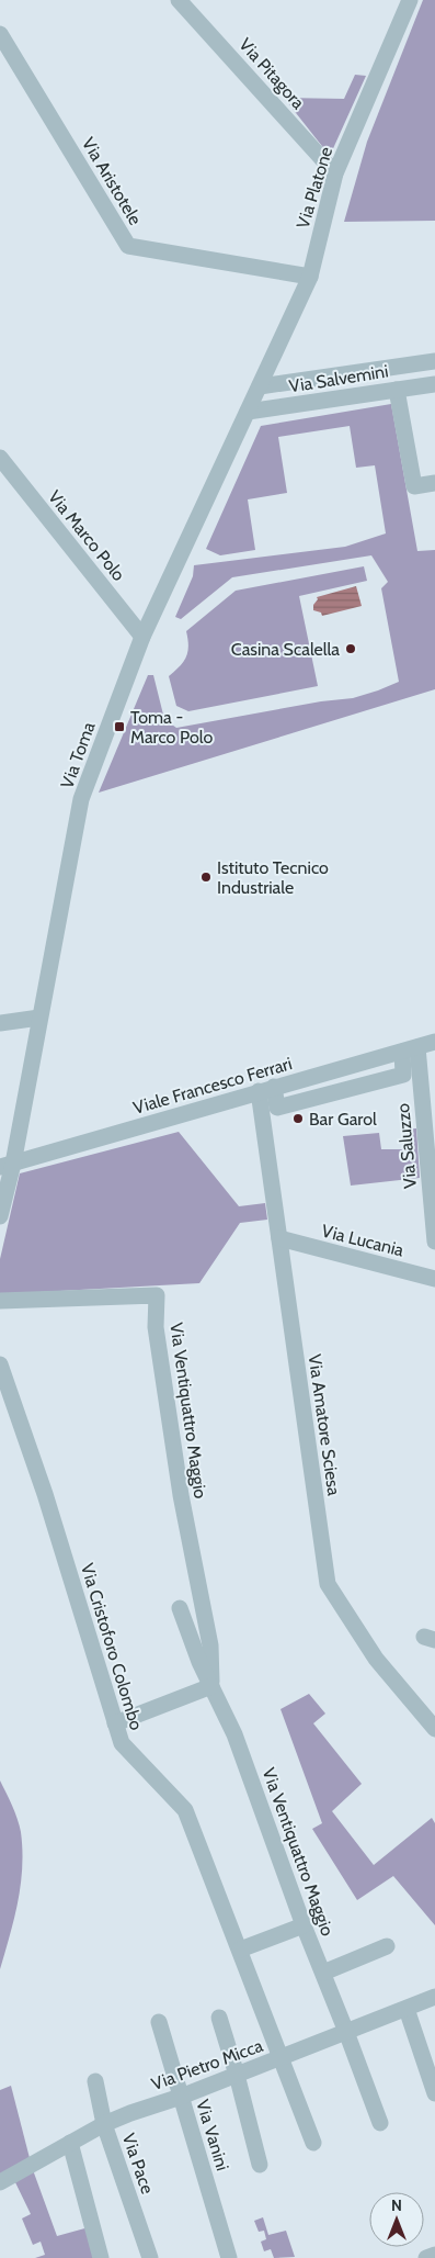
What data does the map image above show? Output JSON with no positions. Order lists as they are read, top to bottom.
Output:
{
  "streets": {
    "street": [
      "Via Pitagora",
      "Via Aristotele",
      "Via Platone",
      "Via Salvemini",
      "Via Marco Polo",
      "Via Toma",
      "Viale Francesco Ferrari",
      "Via Saluzzo",
      "Via Lucania",
      "Via Ventiquattro Maggio",
      "Via Amatore Sciesa",
      "Via Cristoforo Colombo",
      "Via Pietro Micca",
      "Via Vanini",
      "Via Pace"
    ]
  },
  "crossings": [
    ["Via Pitagora", "Via Platone"],
    ["Via Aristotele", "Via Platone"],
    ["Via Platone", "Via Salvemini"],
    ["Via Platone", "Via Toma"],
    ["Via Salvemini", "Via Toma"],
    ["Via Marco Polo", "Via Toma"],
    ["Via Toma", "Viale Francesco Ferrari"],
    ["Viale Francesco Ferrari", "Via Saluzzo"],
    ["Viale Francesco Ferrari", "Via Amatore Sciesa"],
    ["Via Lucania", "Via Amatore Sciesa"],
    ["Via Ventiquattro Maggio", "Via Pietro Micca"],
    ["Via Cristoforo Colombo", "Via Pietro Micca"],
    ["Via Pietro Micca", "Via Vanini"],
    ["Via Pietro Micca", "Via Pace"]
  ],
  "places": {
    "other": ["Casina Scalella", "Istituto Tecnico Industriale", "Bar Garol"],
    "transit": ["Toma - Marco Polo"]
  },
  "north": "top"
}
